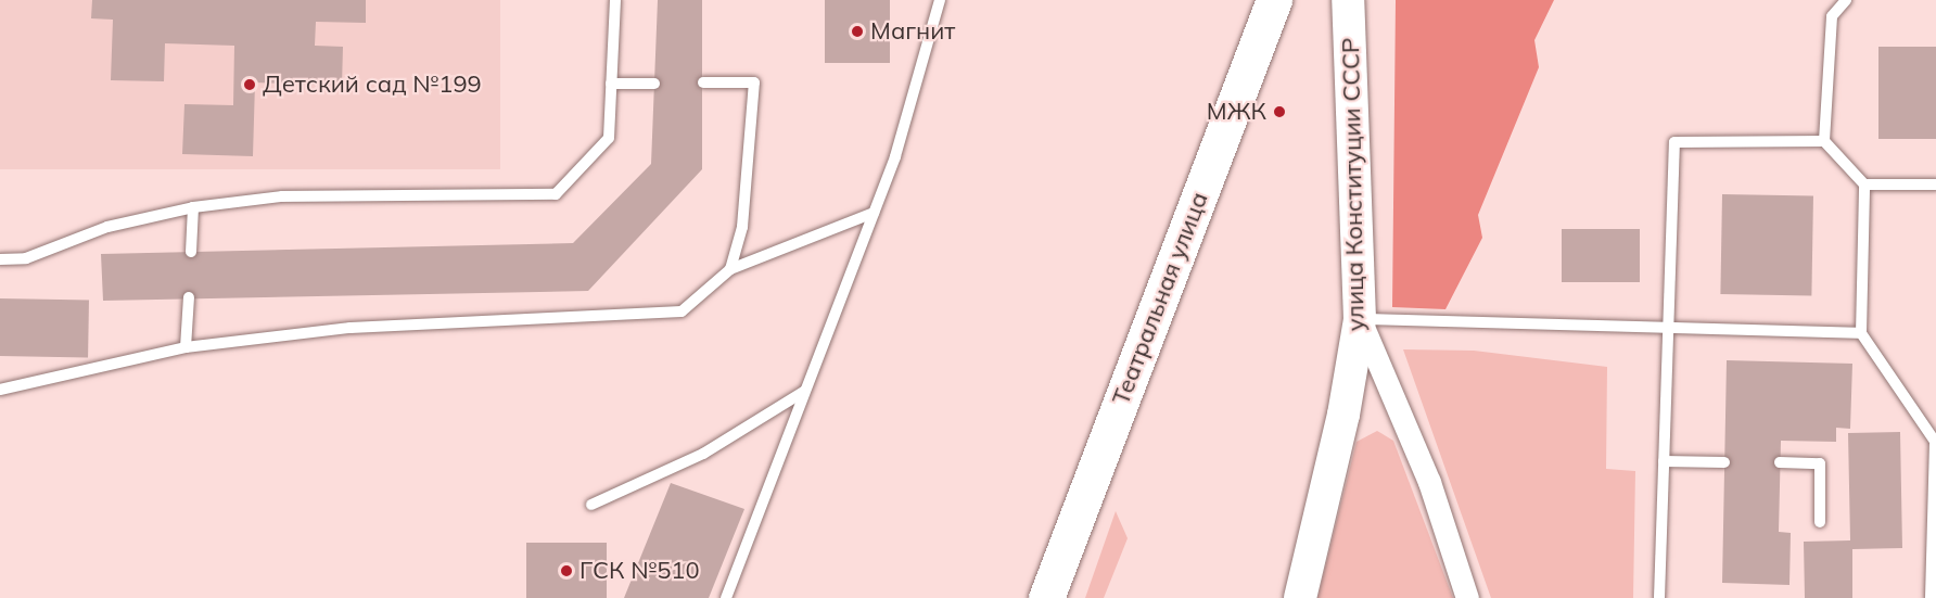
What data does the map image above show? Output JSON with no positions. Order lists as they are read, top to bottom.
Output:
{
  "streets": {
    "main road": ["Театральная улица"],
    "street": ["улица Конституции СССР"]
  },
  "places": [
    "Магнит",
    "Детский сад №199",
    "МЖК",
    "ГСК №510"
  ]
}
